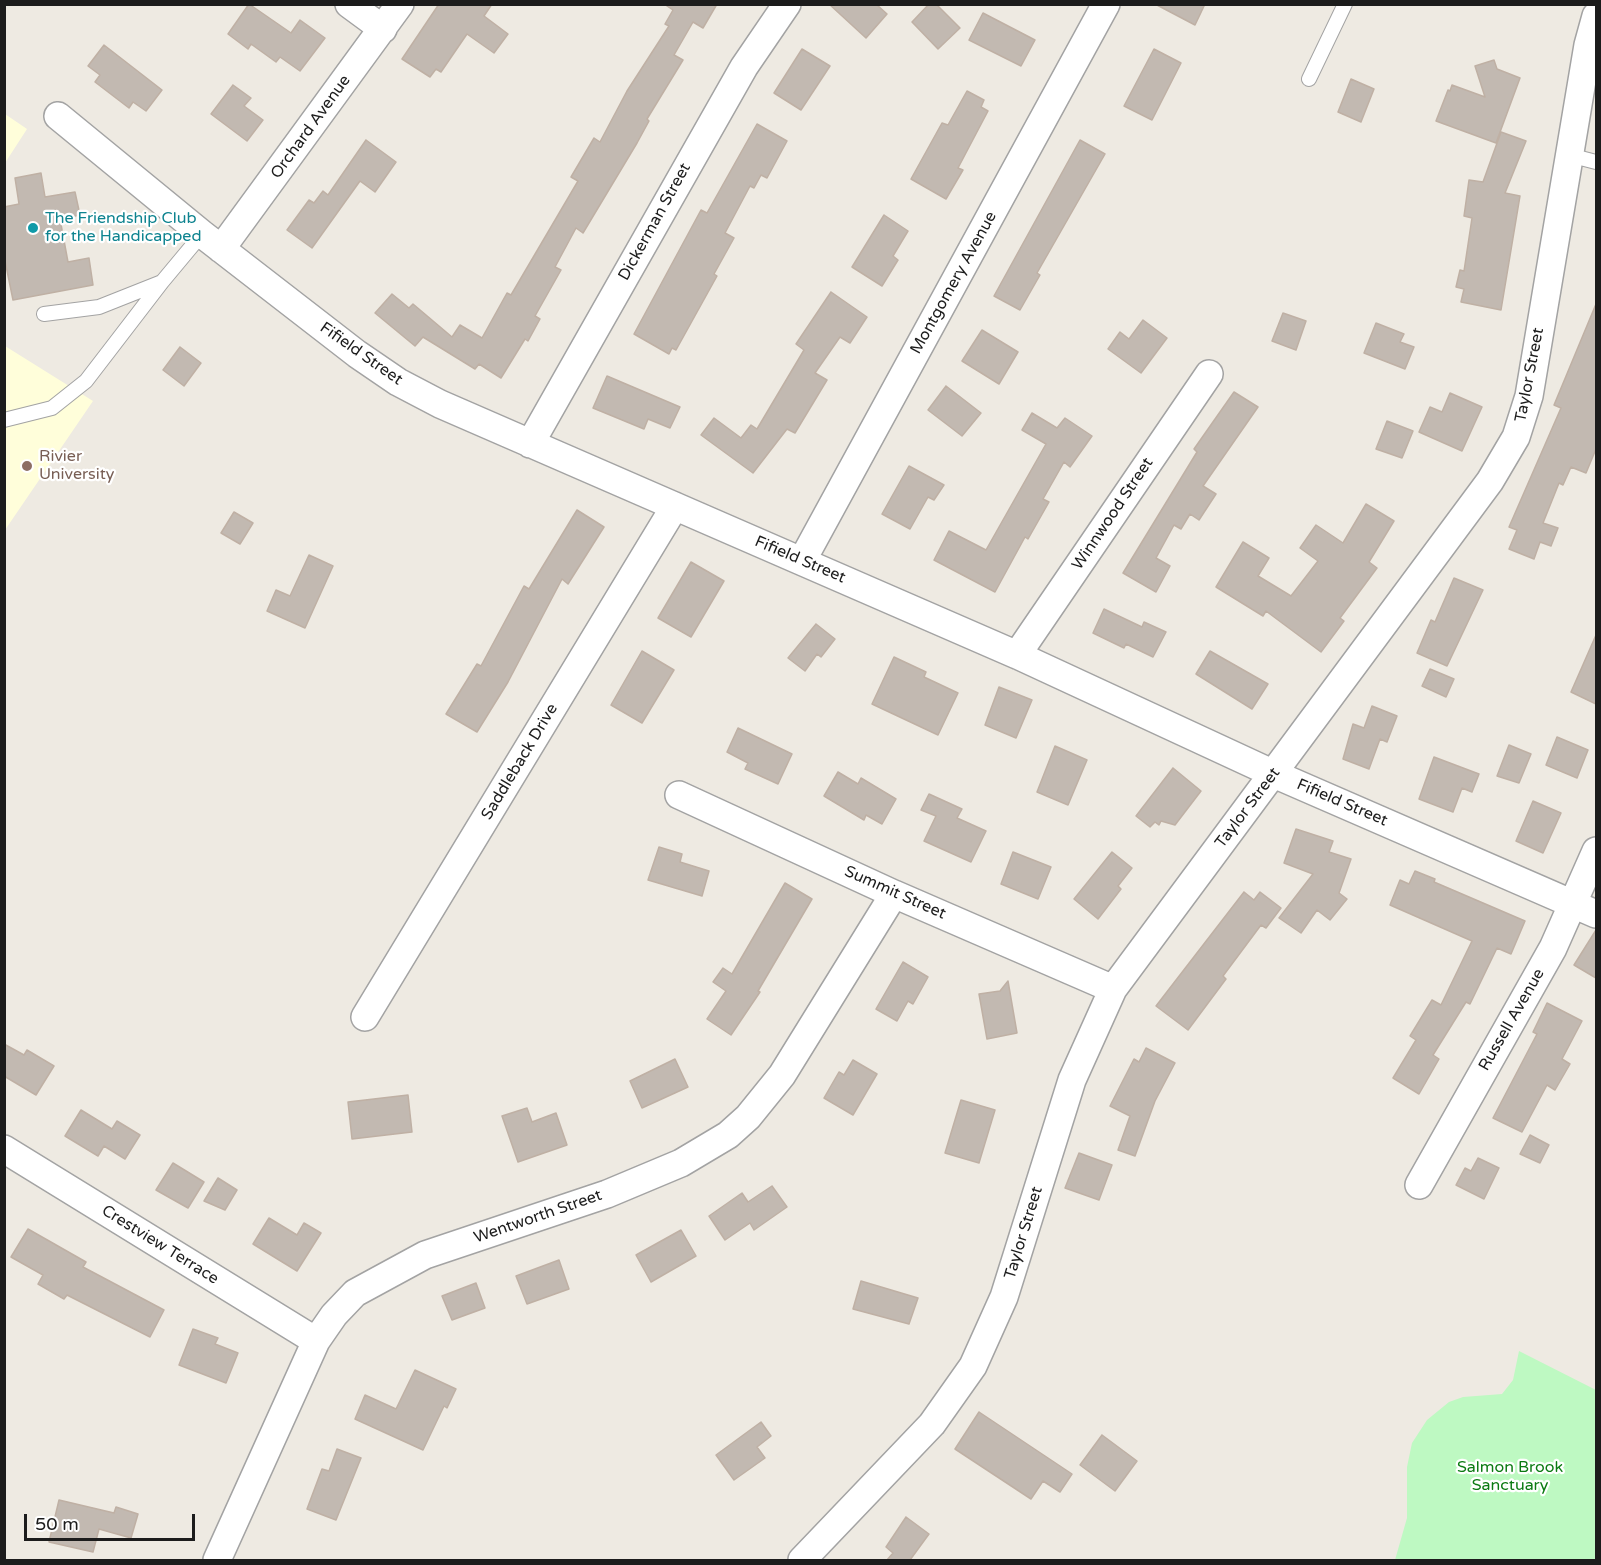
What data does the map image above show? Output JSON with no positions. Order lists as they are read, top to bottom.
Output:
{
  "streets": {
    "street": [
      "Orchard Avenue",
      "Dickerman Street",
      "Montgomery Avenue",
      "Fifield Street",
      "Taylor Street",
      "Winnwood Street",
      "Saddleback Drive",
      "Summit Street",
      "Russell Avenue",
      "Wentworth Street",
      "Crestview Terrace"
    ]
  },
  "crossings": [
    ["Orchard Avenue", "Fifield Street"],
    ["Dickerman Street", "Fifield Street"],
    ["Montgomery Avenue", "Fifield Street"],
    ["Fifield Street", "Taylor Street"],
    ["Fifield Street", "Winnwood Street"],
    ["Fifield Street", "Saddleback Drive"],
    ["Fifield Street", "Russell Avenue"],
    ["Taylor Street", "Summit Street"],
    ["Summit Street", "Wentworth Street"],
    ["Wentworth Street", "Crestview Terrace"]
  ],
  "parks": ["Salmon Brook Sanctuary"],
  "places": ["The Friendship Club for the Handicapped", "Rivier University"],
  "scale_bar": "50 m"
}
